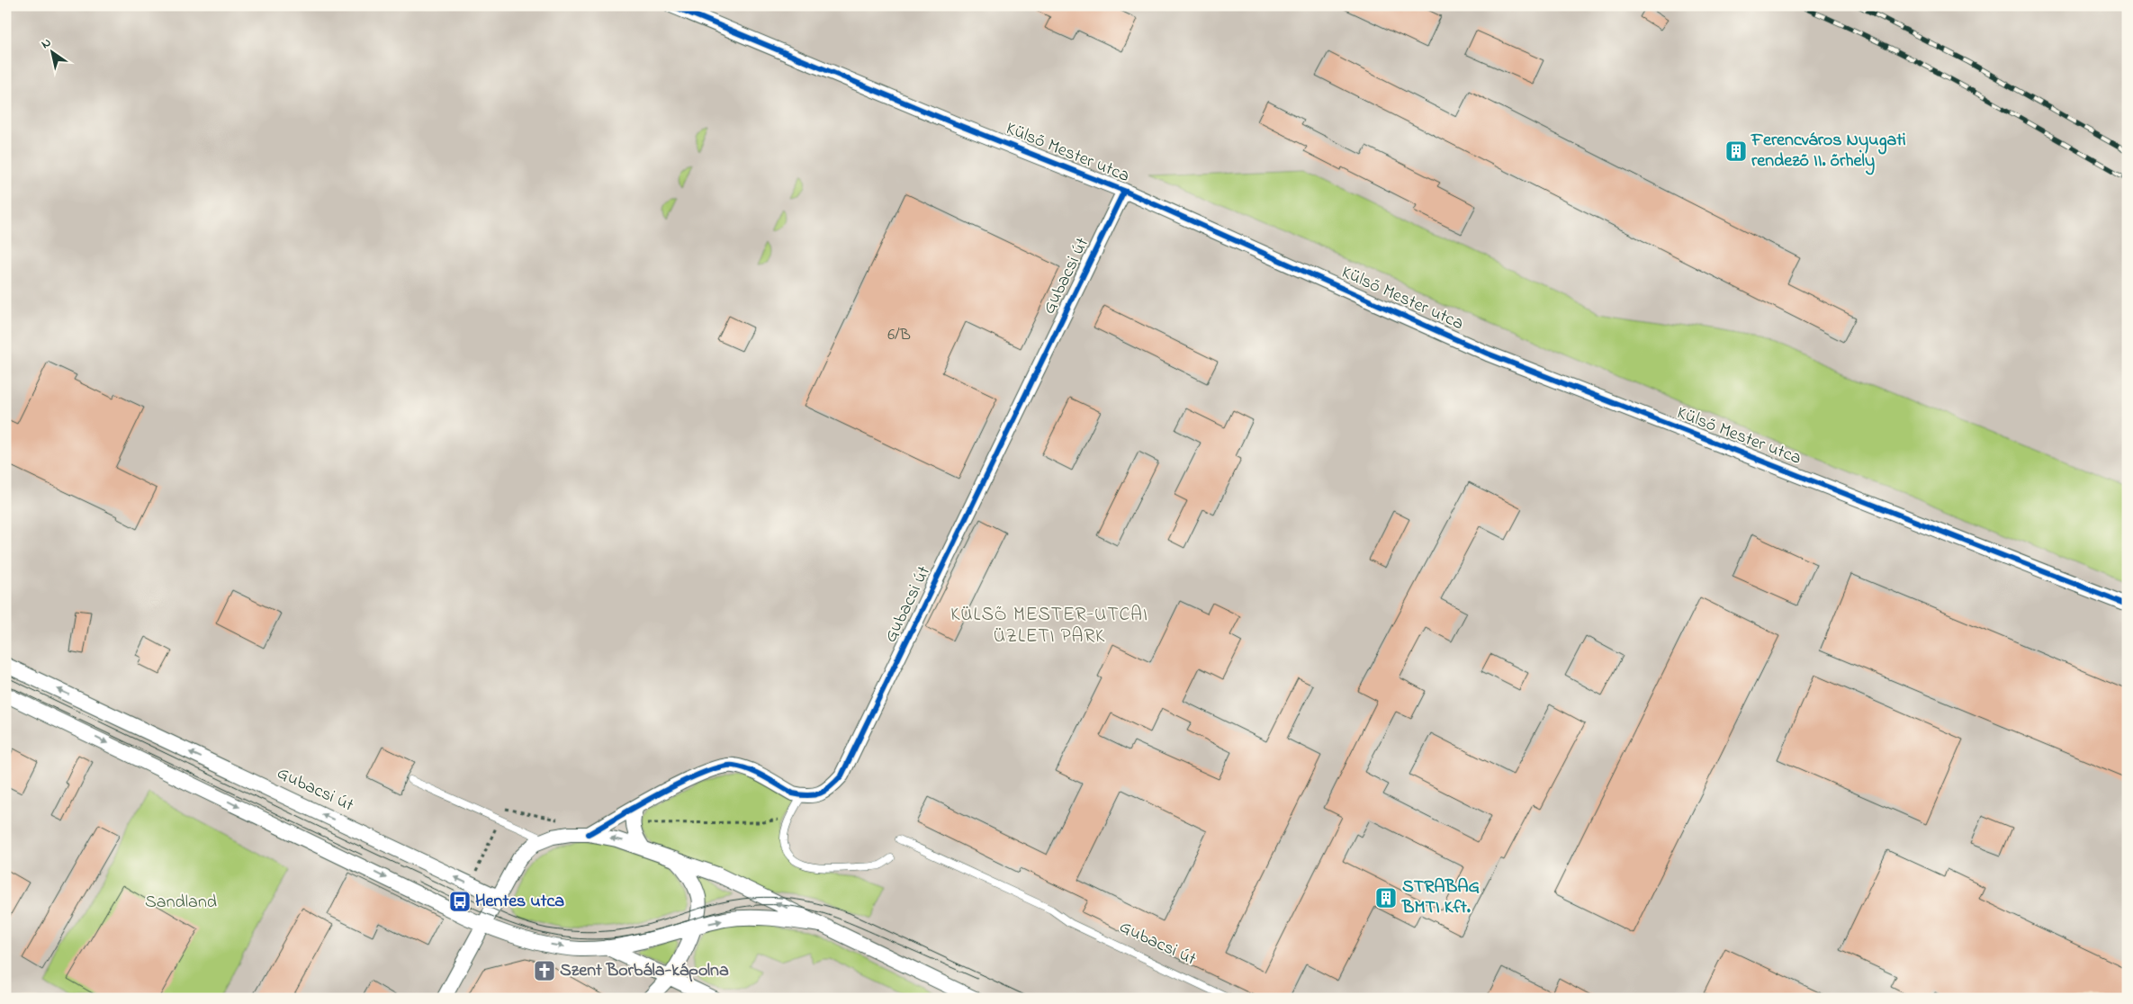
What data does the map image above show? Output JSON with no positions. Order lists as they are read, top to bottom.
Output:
{
  "streets": {
    "street": ["Külső Mester utca", "Gubacsi út"]
  },
  "crossings": [
    ["Külső Mester utca", "Gubacsi út"]
  ],
  "districts": ["KÜLSŐ MESTER-UTCAI ÜZLETI PARK"],
  "parks": ["Sandland"],
  "places": {
    "building": ["Ferencváros Nyugati rendező II. őrhely", "STRABAG BMTI Kft."],
    "bus stop": ["Hentes utca"],
    "church": ["Szent Borbála-kápolna"]
  },
  "house_numbers": ["6/B"],
  "north": "top left"
}
